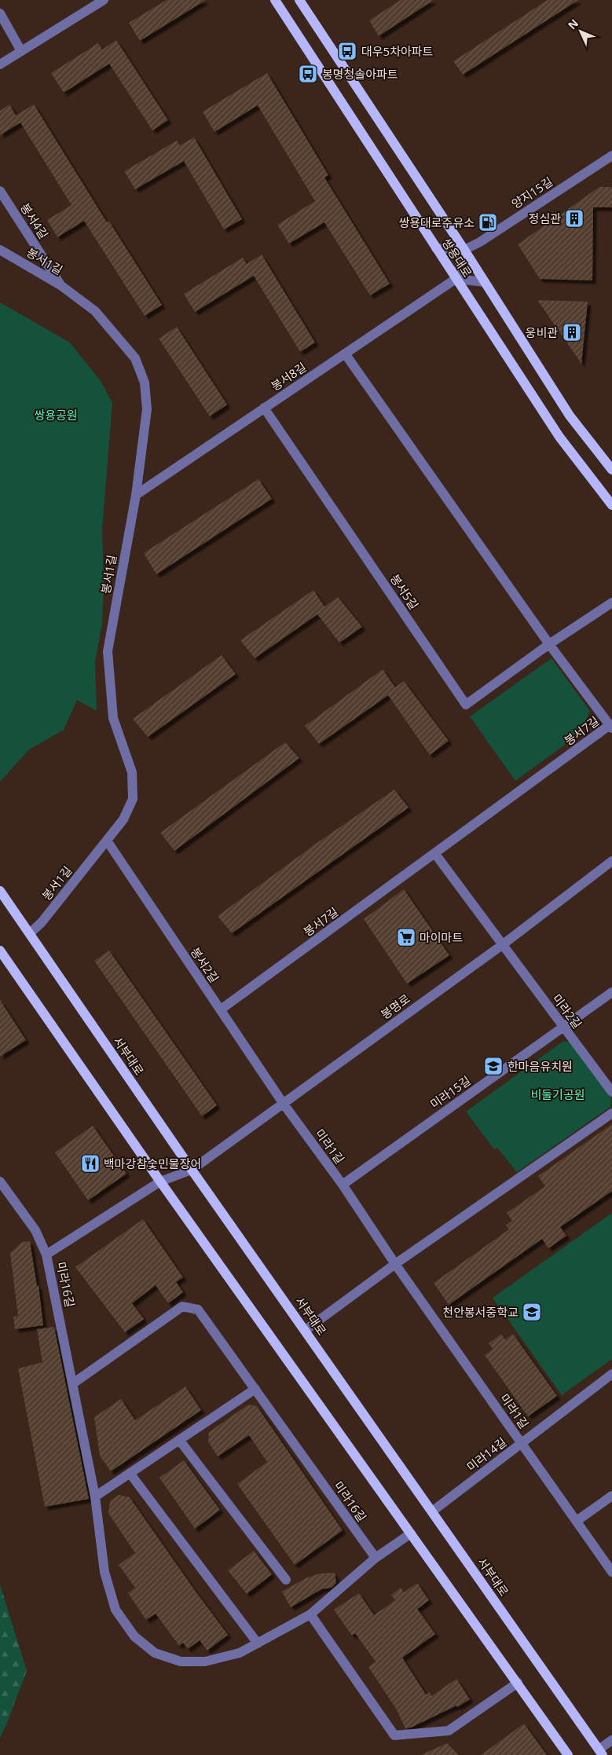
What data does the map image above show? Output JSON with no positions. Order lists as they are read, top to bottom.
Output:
{
  "streets": {
    "main road": ["쌍용대로", "서부대로"],
    "street": [
      "양지15길",
      "봉서4길",
      "봉서1길",
      "봉서8길",
      "봉서5길",
      "봉서7길",
      "봉서2길",
      "봉명로",
      "미라2길",
      "미라15길",
      "미라1길",
      "미라16길",
      "미라14길"
    ]
  },
  "crossings": [
    ["양지15길", "쌍용대로"],
    ["봉서4길", "봉서1길"],
    ["쌍용대로", "봉서8길"],
    ["봉서1길", "봉서8길"],
    ["봉서1길", "봉서2길"],
    ["봉서1길", "서부대로"],
    ["봉서8길", "봉서5길"],
    ["봉서7길", "봉서2길"],
    ["봉서2길", "봉명로"],
    ["봉서2길", "미라1길"],
    ["봉명로", "미라2길"],
    ["봉명로", "서부대로"],
    ["봉명로", "미라1길"],
    ["봉명로", "미라16길"],
    ["미라2길", "미라15길"],
    ["서부대로", "미라16길"],
    ["서부대로", "미라14길"],
    ["미라15길", "미라1길"],
    ["미라1길", "미라14길"]
  ],
  "parks": ["쌍용공원", "비둘기공원"],
  "places": {
    "bus stop": ["대우5차아파트", "봉명청솔아파트"],
    "building": ["정심관", "웅비관"],
    "fuel station": ["쌍용대로주유소"],
    "supermarket": ["마이마트"],
    "school or university": ["한마음유치원", "천안봉서중학교"],
    "restaurant": ["백마강참숯민물장어"]
  },
  "north": "top left"
}
